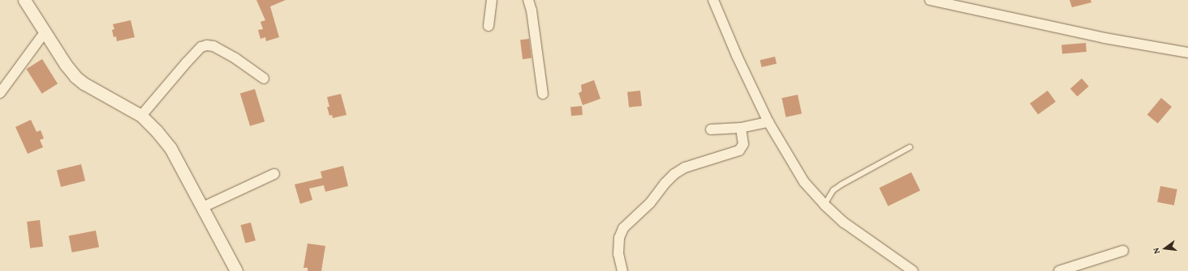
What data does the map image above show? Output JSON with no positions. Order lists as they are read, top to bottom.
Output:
{
  "north": "left"
}
